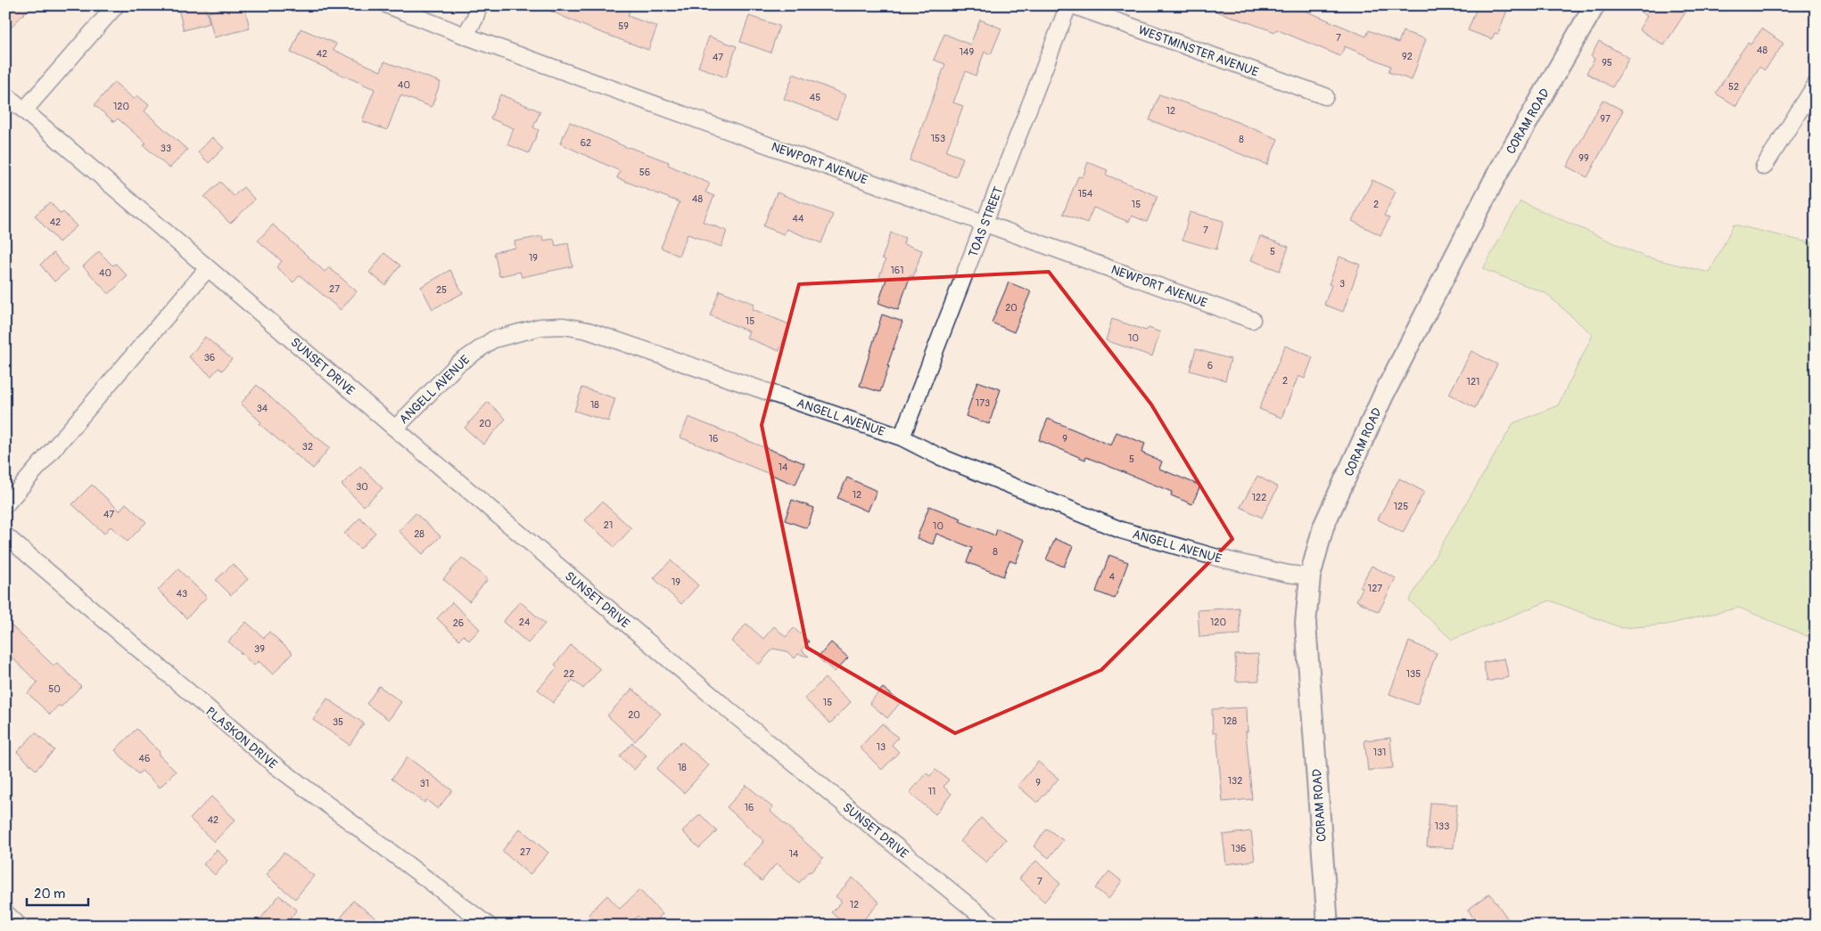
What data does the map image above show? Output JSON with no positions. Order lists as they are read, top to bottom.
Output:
{
  "streets": {
    "street": [
      "WESTMINSTER AVENUE",
      "CORAM ROAD",
      "NEWPORT AVENUE",
      "TOAS STREET",
      "SUNSET DRIVE",
      "ANGELL AVENUE",
      "PLASKON DRIVE"
    ]
  },
  "crossings": [
    ["CORAM ROAD", "ANGELL AVENUE"],
    ["NEWPORT AVENUE", "TOAS STREET"],
    ["TOAS STREET", "ANGELL AVENUE"],
    ["SUNSET DRIVE", "ANGELL AVENUE"]
  ],
  "house_numbers": [
    "59",
    "7",
    "48",
    "149",
    "42",
    "92",
    "47",
    "95",
    "40",
    "52",
    "45",
    "120",
    "12",
    "97",
    "153",
    "8",
    "62",
    "33",
    "99",
    "56",
    "154",
    "48",
    "15",
    "2",
    "44",
    "42",
    "7",
    "5",
    "19",
    "161",
    "40",
    "3",
    "27",
    "25",
    "20",
    "15",
    "10",
    "36",
    "6",
    "2",
    "121",
    "173",
    "18",
    "34",
    "20",
    "16",
    "9",
    "32",
    "5",
    "14",
    "30",
    "12",
    "122",
    "125",
    "47",
    "21",
    "10",
    "28",
    "8",
    "4",
    "19",
    "127",
    "43",
    "24",
    "120",
    "26",
    "39",
    "22",
    "135",
    "50",
    "15",
    "20",
    "128",
    "35",
    "13",
    "131",
    "46",
    "18",
    "132",
    "9",
    "31",
    "11",
    "16",
    "42",
    "133",
    "136",
    "27",
    "14",
    "7",
    "12"
  ],
  "scale_bar": "20 m"
}
